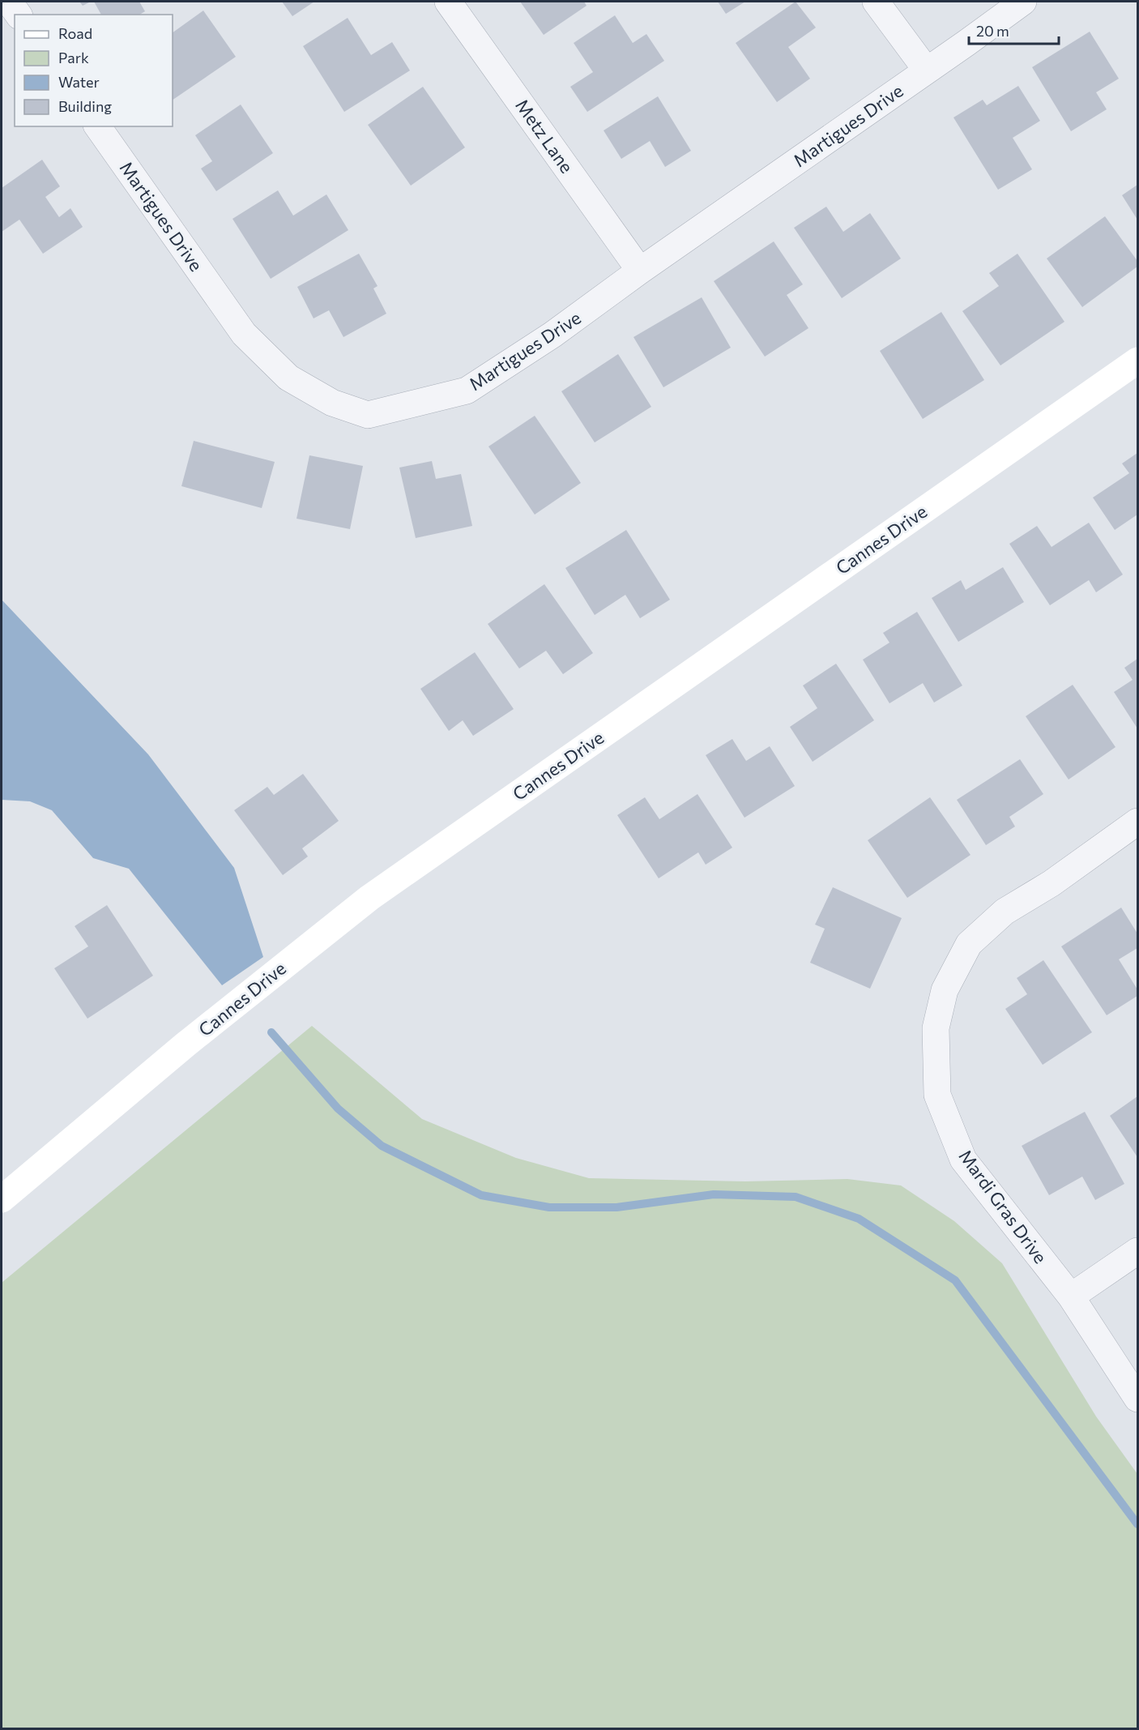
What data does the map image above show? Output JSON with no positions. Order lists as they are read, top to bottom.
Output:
{
  "streets": {
    "street": [
      "Martigues Drive",
      "Metz Lane",
      "Cannes Drive",
      "Mardi Gras Drive"
    ]
  },
  "crossings": [
    ["Martigues Drive", "Metz Lane"]
  ],
  "legend": [
    "Road",
    "Park",
    "Water",
    "Building"
  ],
  "scale_bar": "20 m"
}
